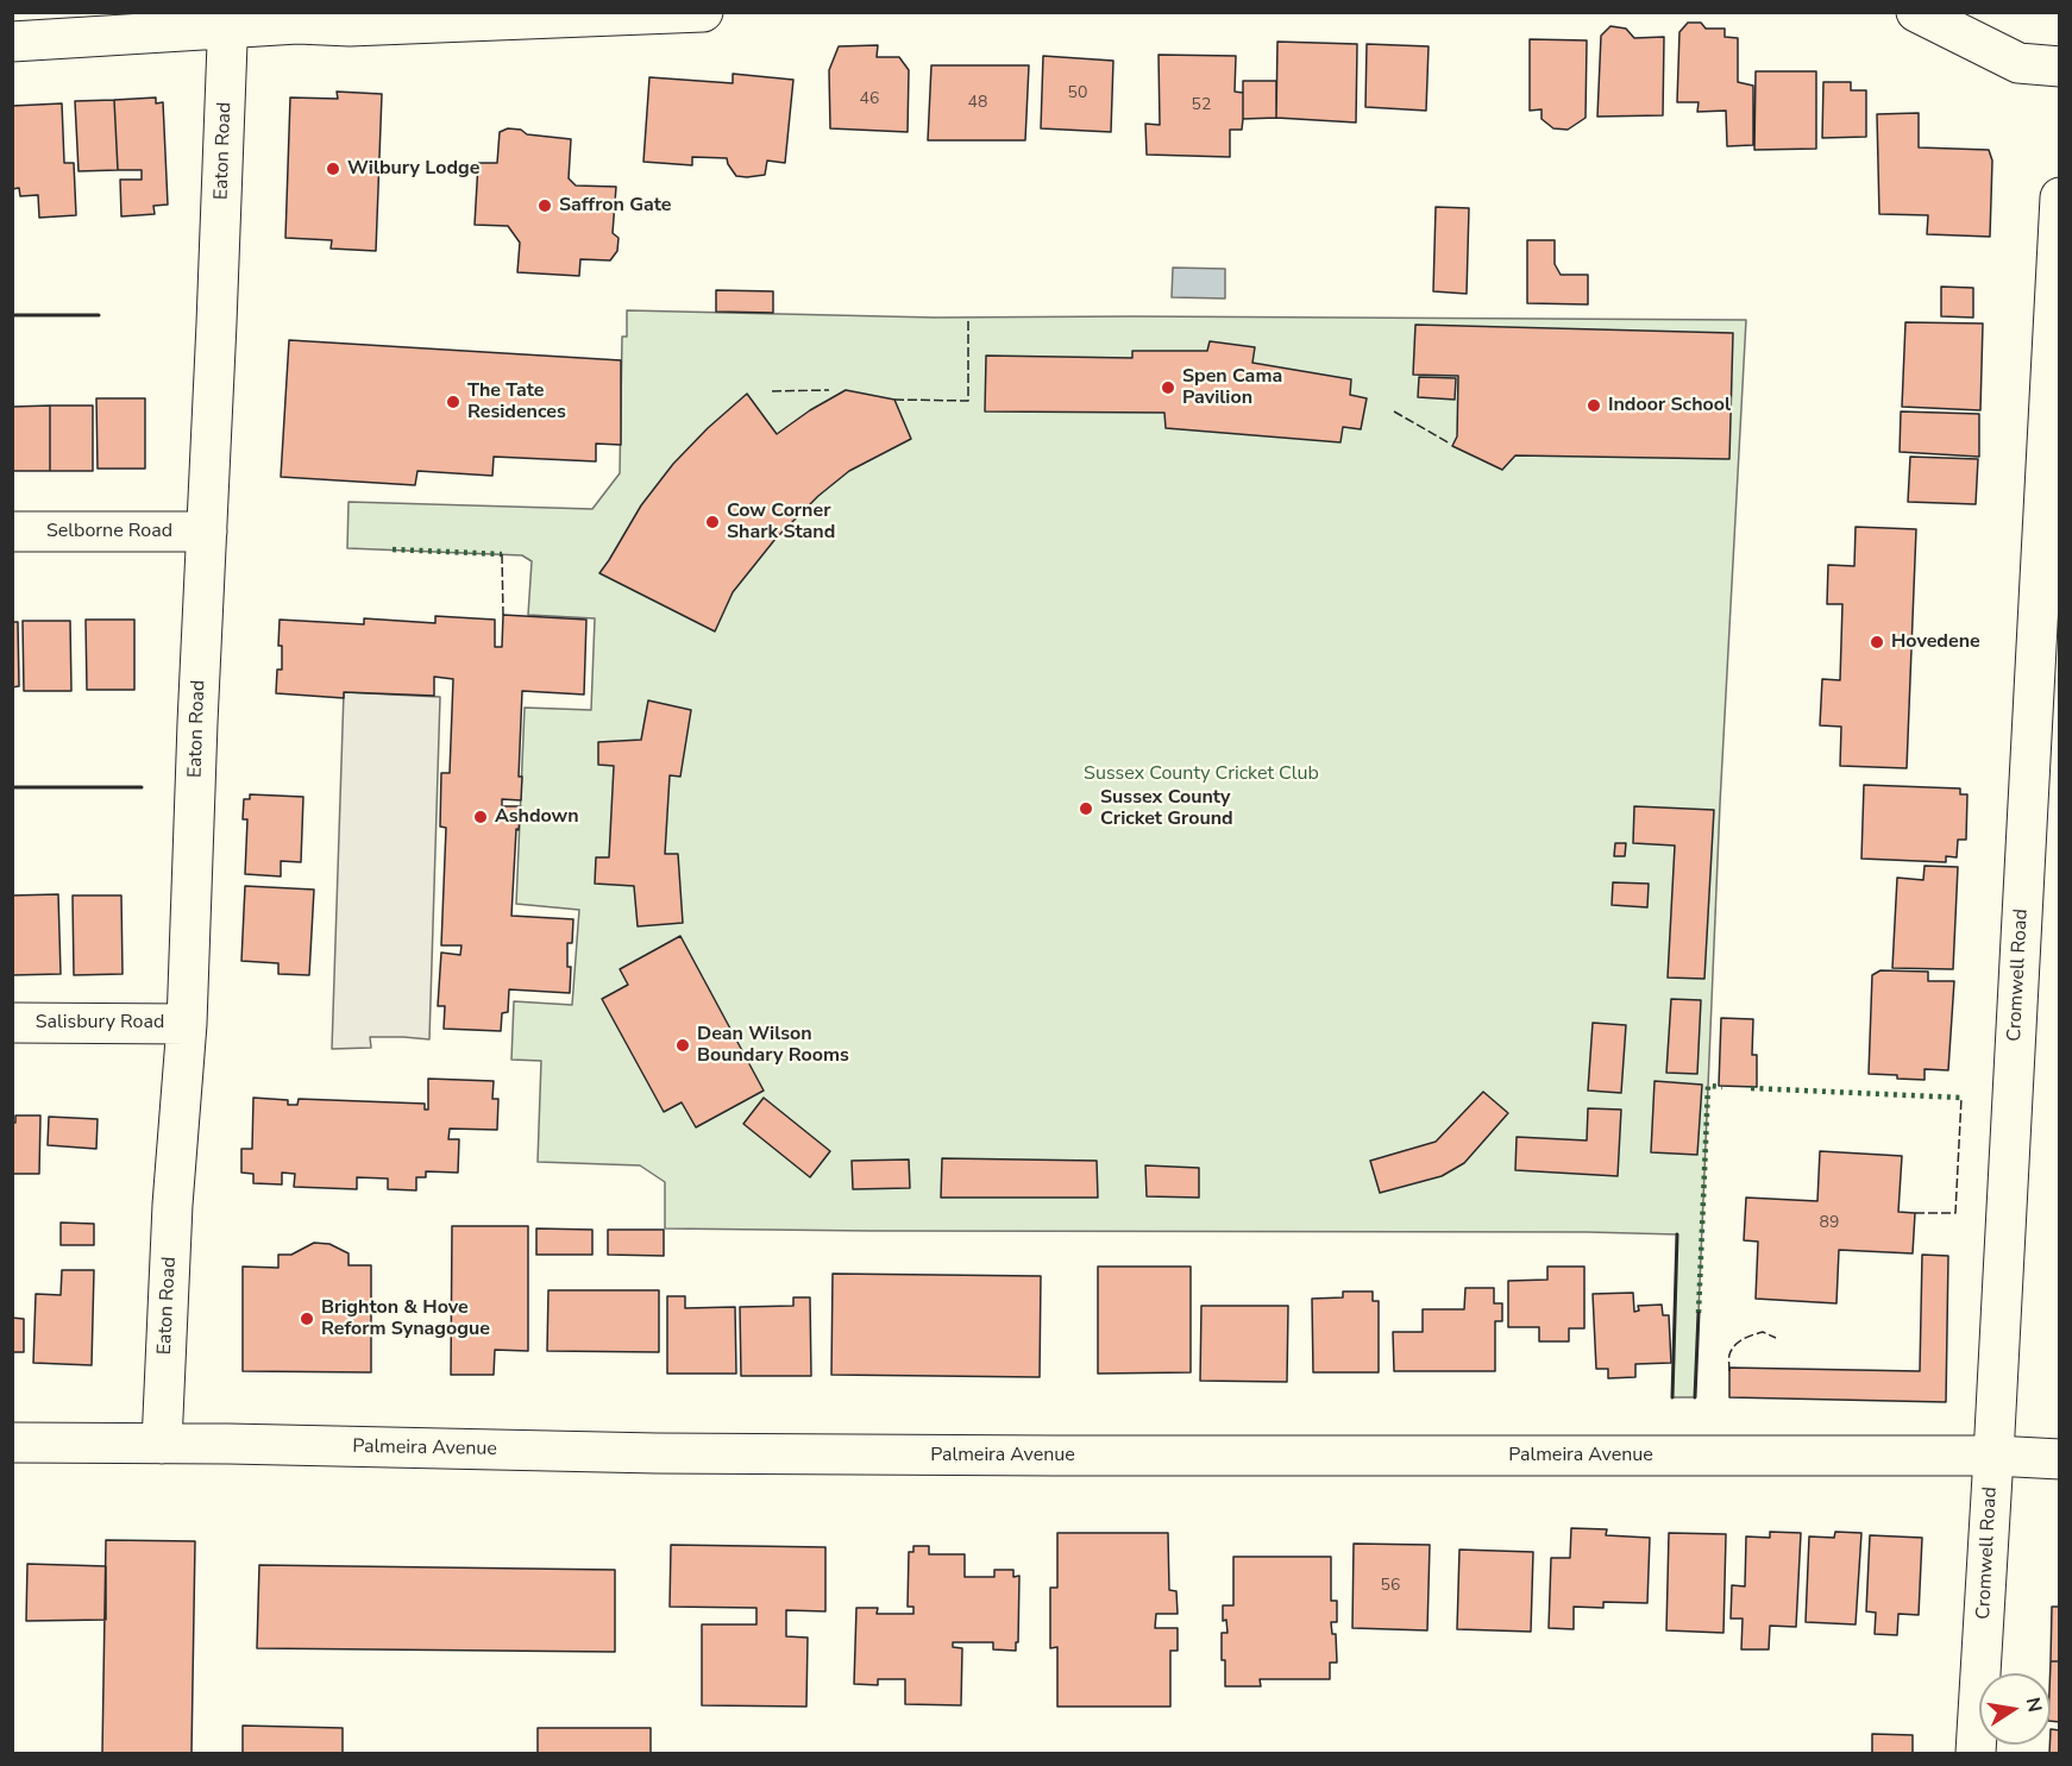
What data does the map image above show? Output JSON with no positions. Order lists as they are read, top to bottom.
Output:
{
  "streets": {
    "street": [
      "Eaton Road",
      "Selborne Road",
      "Cromwell Road",
      "Salisbury Road",
      "Palmeira Avenue"
    ]
  },
  "crossings": [
    ["Eaton Road", "Selborne Road"],
    ["Eaton Road", "Salisbury Road"],
    ["Eaton Road", "Palmeira Avenue"],
    ["Cromwell Road", "Palmeira Avenue"]
  ],
  "parks": ["Sussex County Cricket Club"],
  "places": [
    "Wilbury Lodge",
    "Saffron Gate",
    "Spen Cama Pavilion",
    "The Tate Residences",
    "Indoor School",
    "Cow Corner Shark Stand",
    "Hovedene",
    "Sussex County Cricket Ground",
    "Ashdown",
    "Dean Wilson Boundary Rooms",
    "Brighton & Hove Reform Synagogue"
  ],
  "house_numbers": [
    "50",
    "46",
    "48",
    "52",
    "89",
    "56"
  ],
  "north": "right"
}
